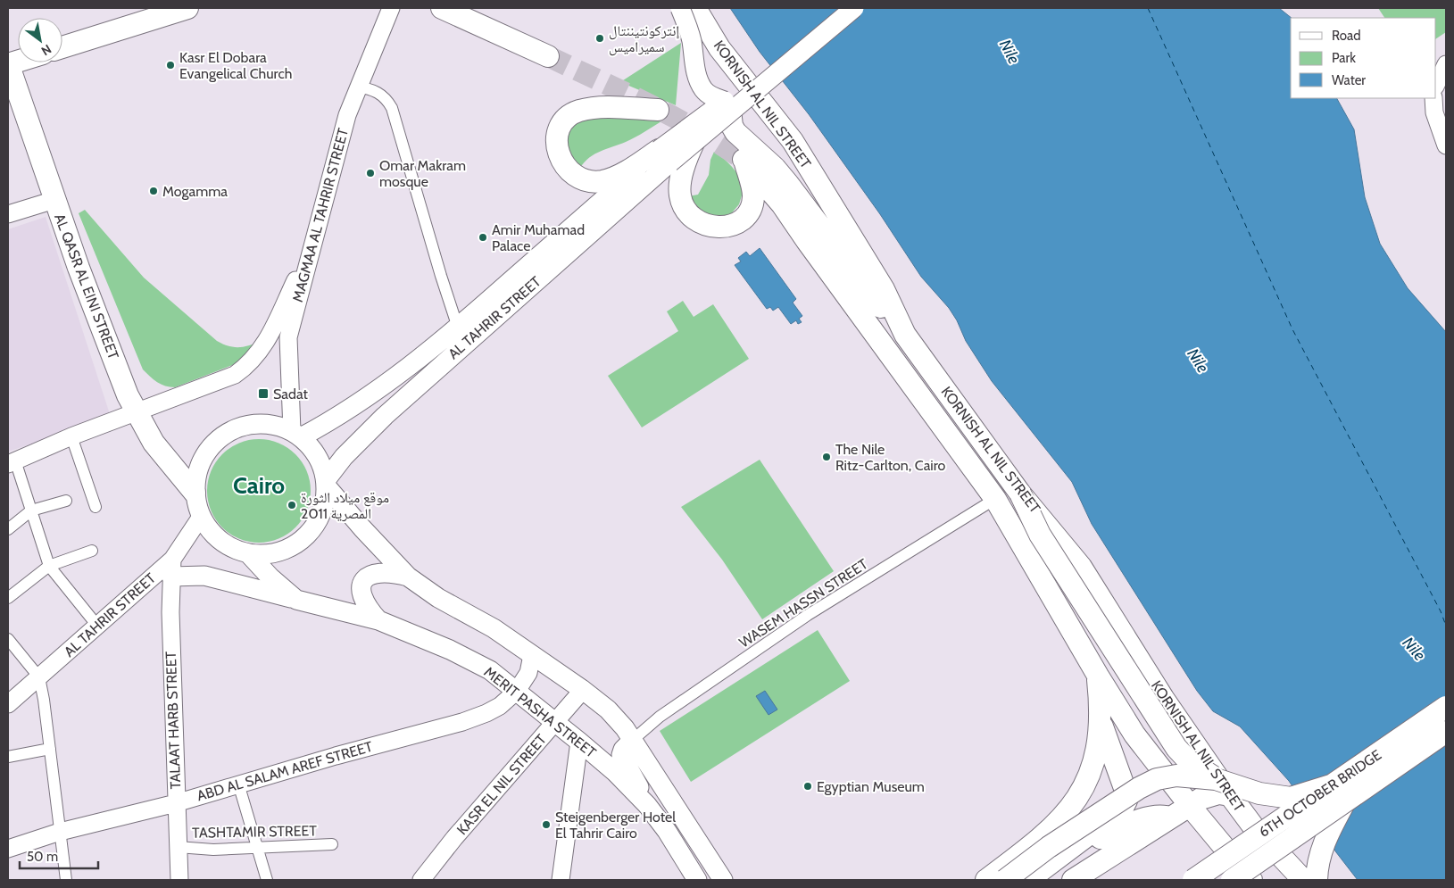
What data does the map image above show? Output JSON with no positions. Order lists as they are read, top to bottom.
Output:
{
  "streets": {
    "highway": ["KORNISH AL NIL STREET", "AL QASR AL EINI STREET", "6TH OCTOBER BRIDGE"],
    "main road": ["AL TAHRIR STREET", "MERIT PASHA STREET"],
    "street": [
      "MAGMAA AL TAHRIR STREET",
      "WASEM HASSN STREET",
      "TALAAT HARB STREET",
      "ABD AL SALAM AREF STREET",
      "KASR EL NIL STREET",
      "TASHTAMIR STREET"
    ]
  },
  "crossings": [
    ["KORNISH AL NIL STREET", "WASEM HASSN STREET"],
    ["MAGMAA AL TAHRIR STREET", "AL QASR AL EINI STREET"],
    ["MAGMAA AL TAHRIR STREET", "AL TAHRIR STREET"],
    ["MAGMAA AL TAHRIR STREET", "MERIT PASHA STREET"],
    ["AL QASR AL EINI STREET", "AL TAHRIR STREET"],
    ["AL QASR AL EINI STREET", "MERIT PASHA STREET"],
    ["AL TAHRIR STREET", "MERIT PASHA STREET"],
    ["AL TAHRIR STREET", "TALAAT HARB STREET"],
    ["MERIT PASHA STREET", "ABD AL SALAM AREF STREET"],
    ["MERIT PASHA STREET", "KASR EL NIL STREET"],
    ["TALAAT HARB STREET", "ABD AL SALAM AREF STREET"],
    ["TALAAT HARB STREET", "TASHTAMIR STREET"]
  ],
  "districts": ["Cairo"],
  "water": ["Nile"],
  "places": {
    "other": [
      "إنتركونتيننتال سميراميس",
      "Kasr El Dobara Evangelical Church",
      "Omar Makram mosque",
      "Mogamma",
      "Amir Muhamad Palace",
      "The Nile Ritz-Carlton, Cairo",
      "موقع ميلاد الثورة المصرية 2011",
      "Egyptian Museum",
      "Steigenberger Hotel El Tahrir Cairo"
    ],
    "transit": ["Sadat"]
  },
  "legend": ["Road", "Park", "Water"],
  "scale_bar": "50 m",
  "north": "bottom right"
}
